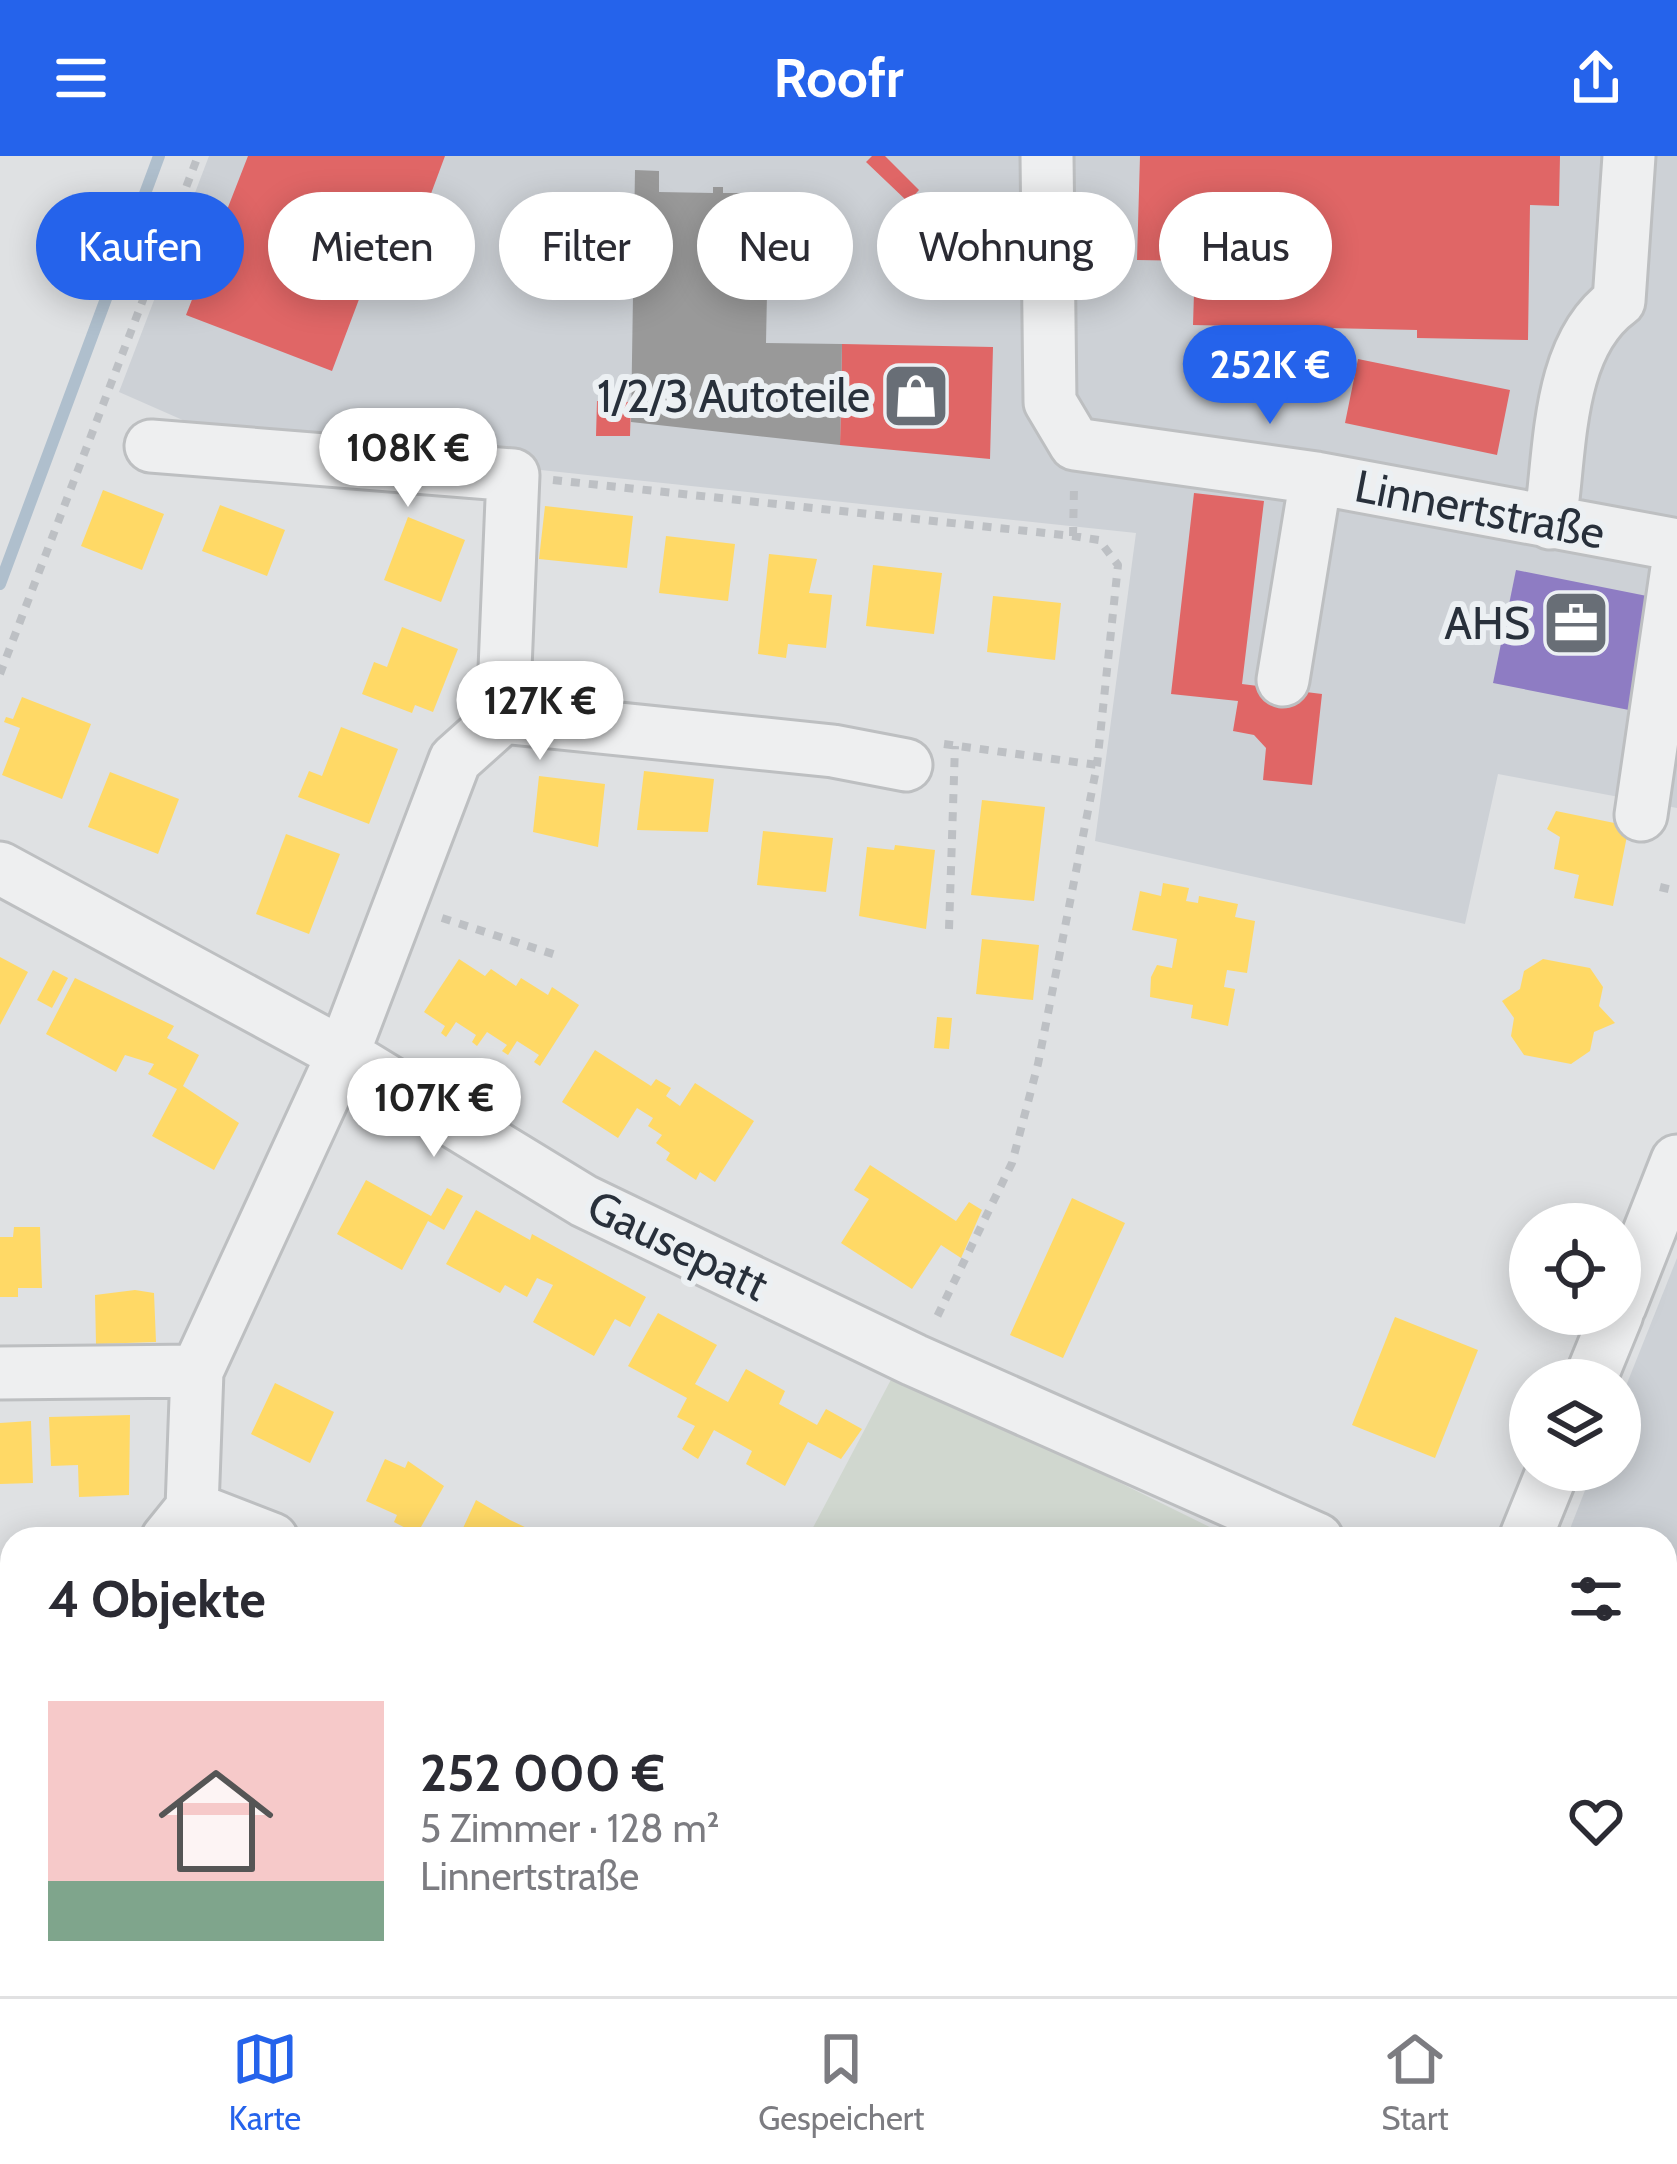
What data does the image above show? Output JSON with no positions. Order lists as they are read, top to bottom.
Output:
{
  "streets": {
    "street": ["Linnertstraße", "Gausepatt"]
  },
  "places": {
    "shop": ["1/2/3 Autoteile"],
    "office": ["AHS"]
  },
  "page": {
    "header": "Roofr",
    "chip": [
      "Kaufen",
      "Mieten",
      "Filter",
      "Neu",
      "Wohnung",
      "Haus"
    ],
    "price": [
      "252K €",
      "108K €",
      "127K €",
      "107K €"
    ],
    "heading": "4 Objekte",
    "list": [
      {
        "name": "252 000 €",
        "note": "5 Zimmer · 128 m² · Linnertstraße"
      }
    ],
    "tabs": ["Karte", "Gespeichert", "Start"]
  }
}
